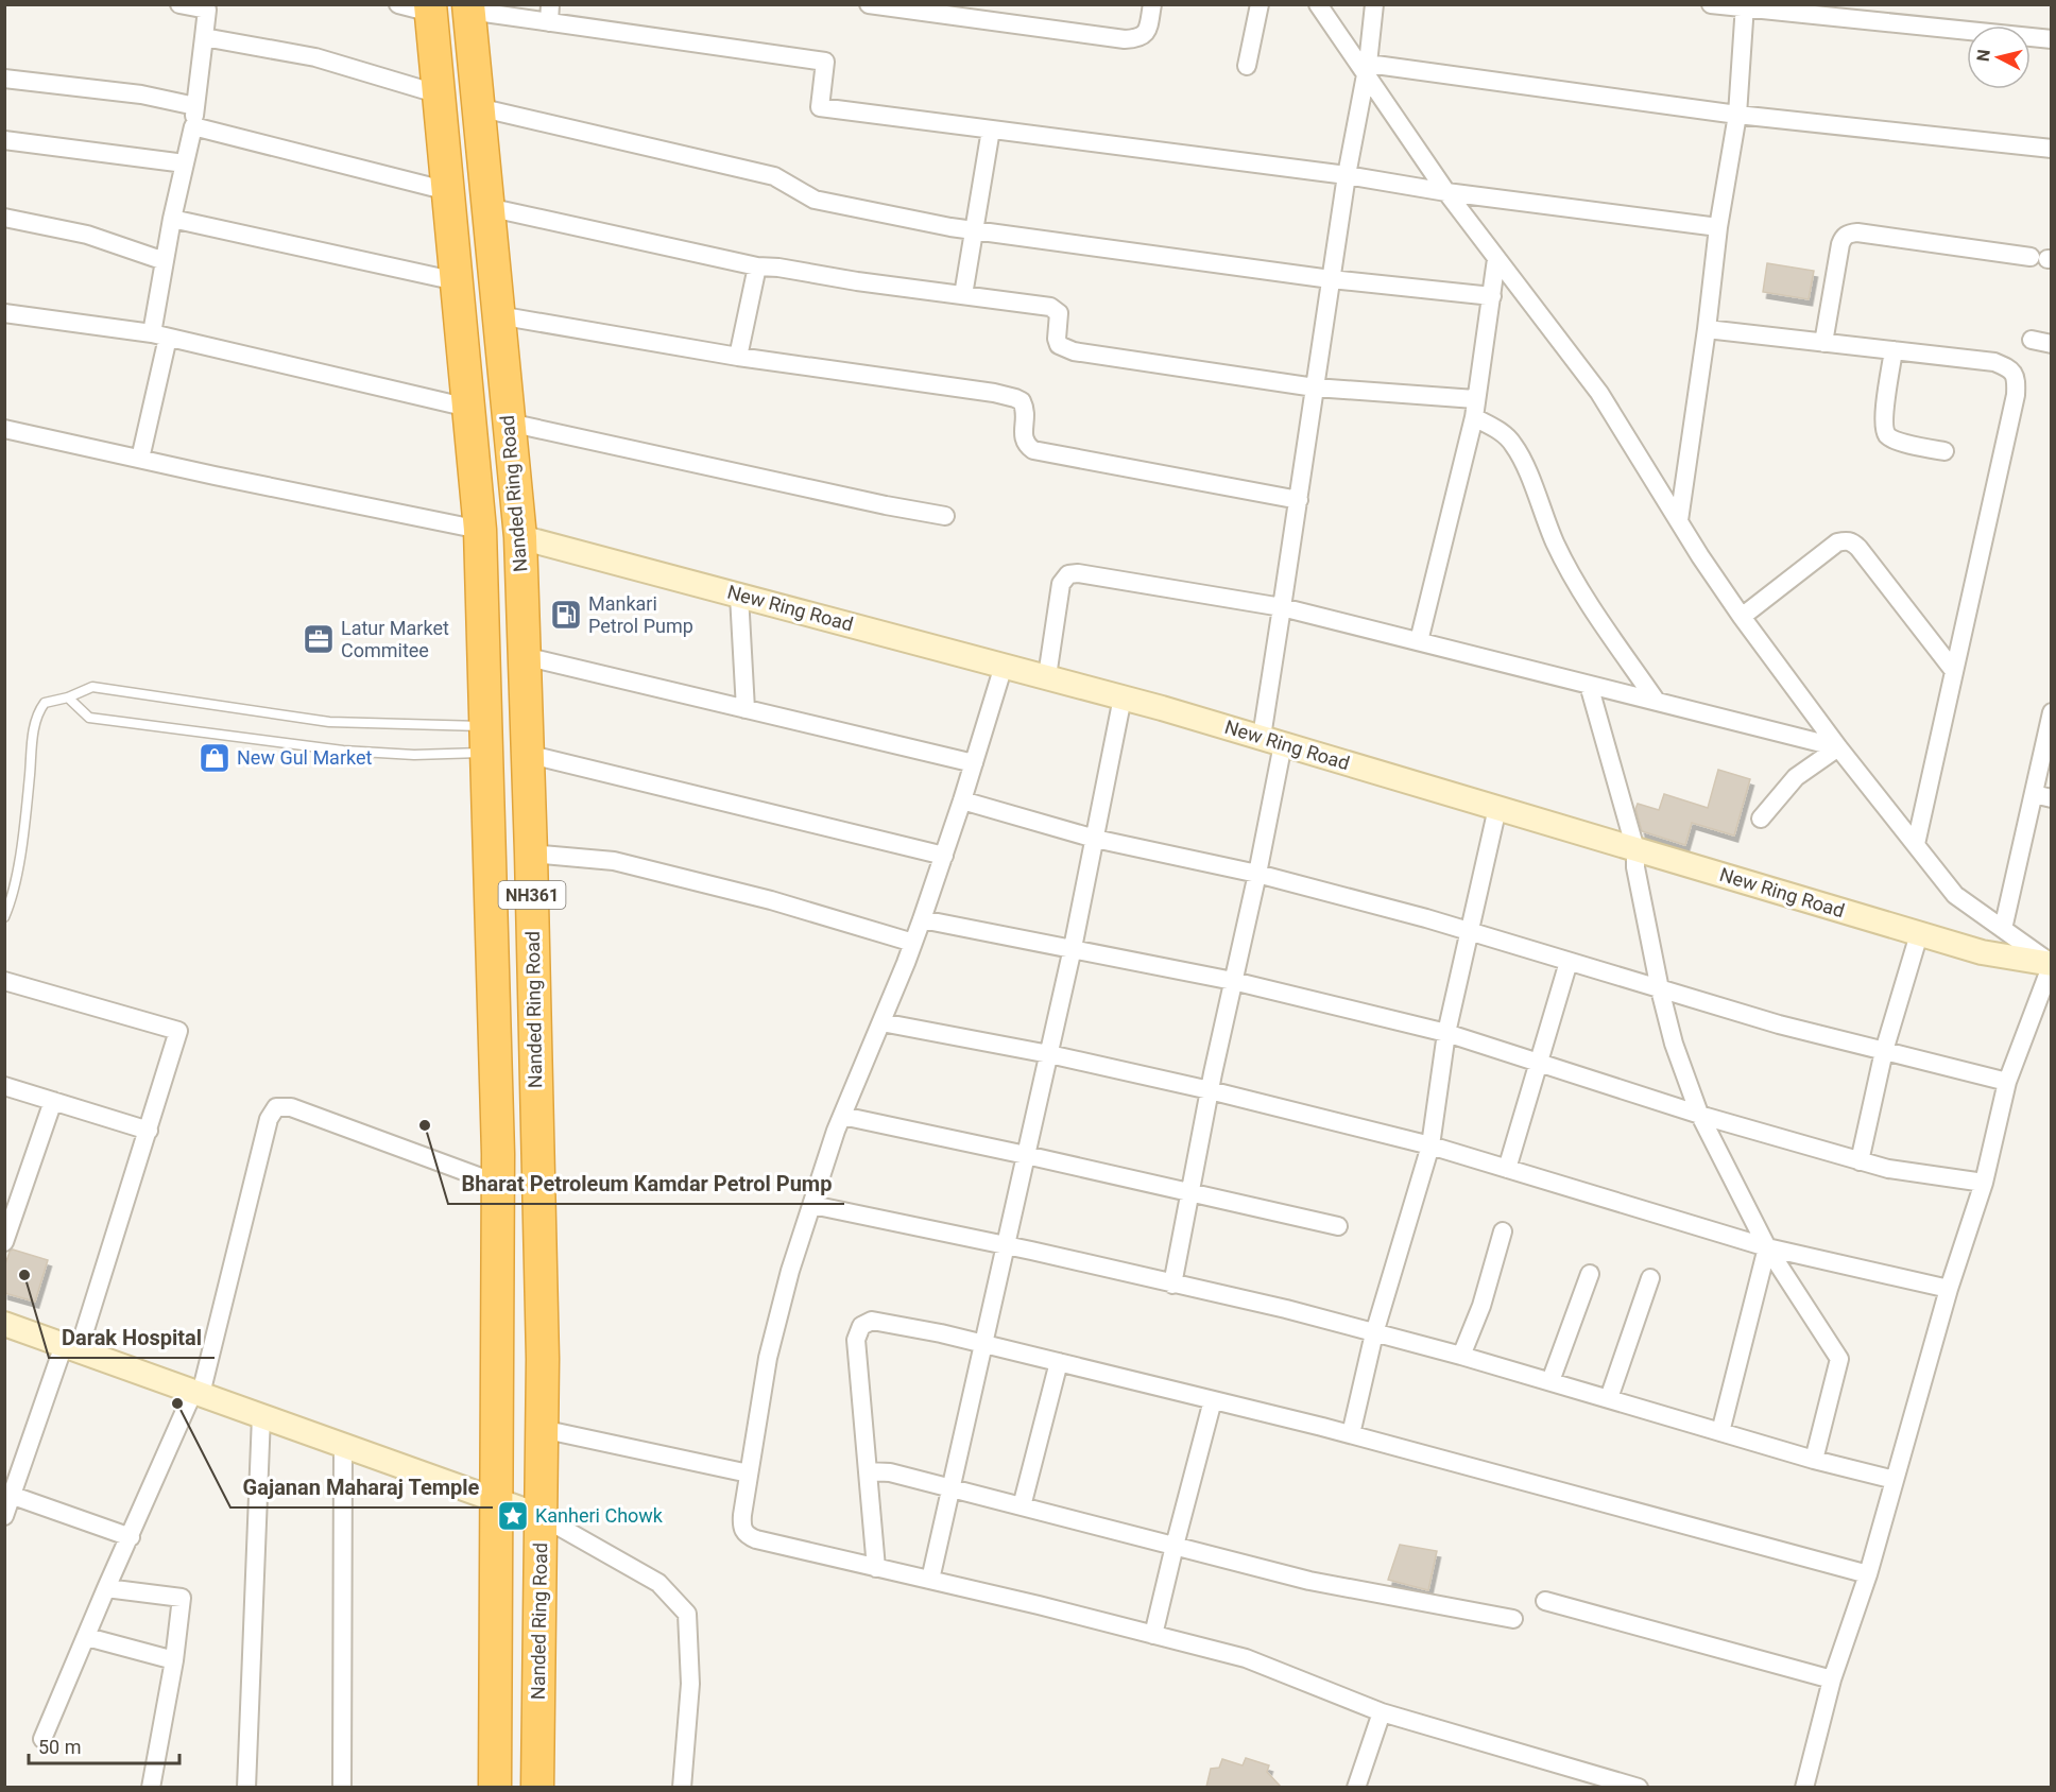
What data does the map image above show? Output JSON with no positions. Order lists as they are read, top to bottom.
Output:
{
  "streets": {
    "highway": ["Nanded Ring Road", "NH361"],
    "street": ["New Ring Road"]
  },
  "crossings": [
    ["Nanded Ring Road", "New Ring Road"]
  ],
  "places": {
    "fuel station": ["Mankari Petrol Pump"],
    "office": ["Latur Market Commitee"],
    "shop": ["New Gul Market"],
    "other": ["Bharat Petroleum Kamdar Petrol Pump", "Darak Hospital", "Gajanan Maharaj Temple"],
    "place": ["Kanheri Chowk"]
  },
  "scale_bar": "50 m",
  "north": "left"
}
